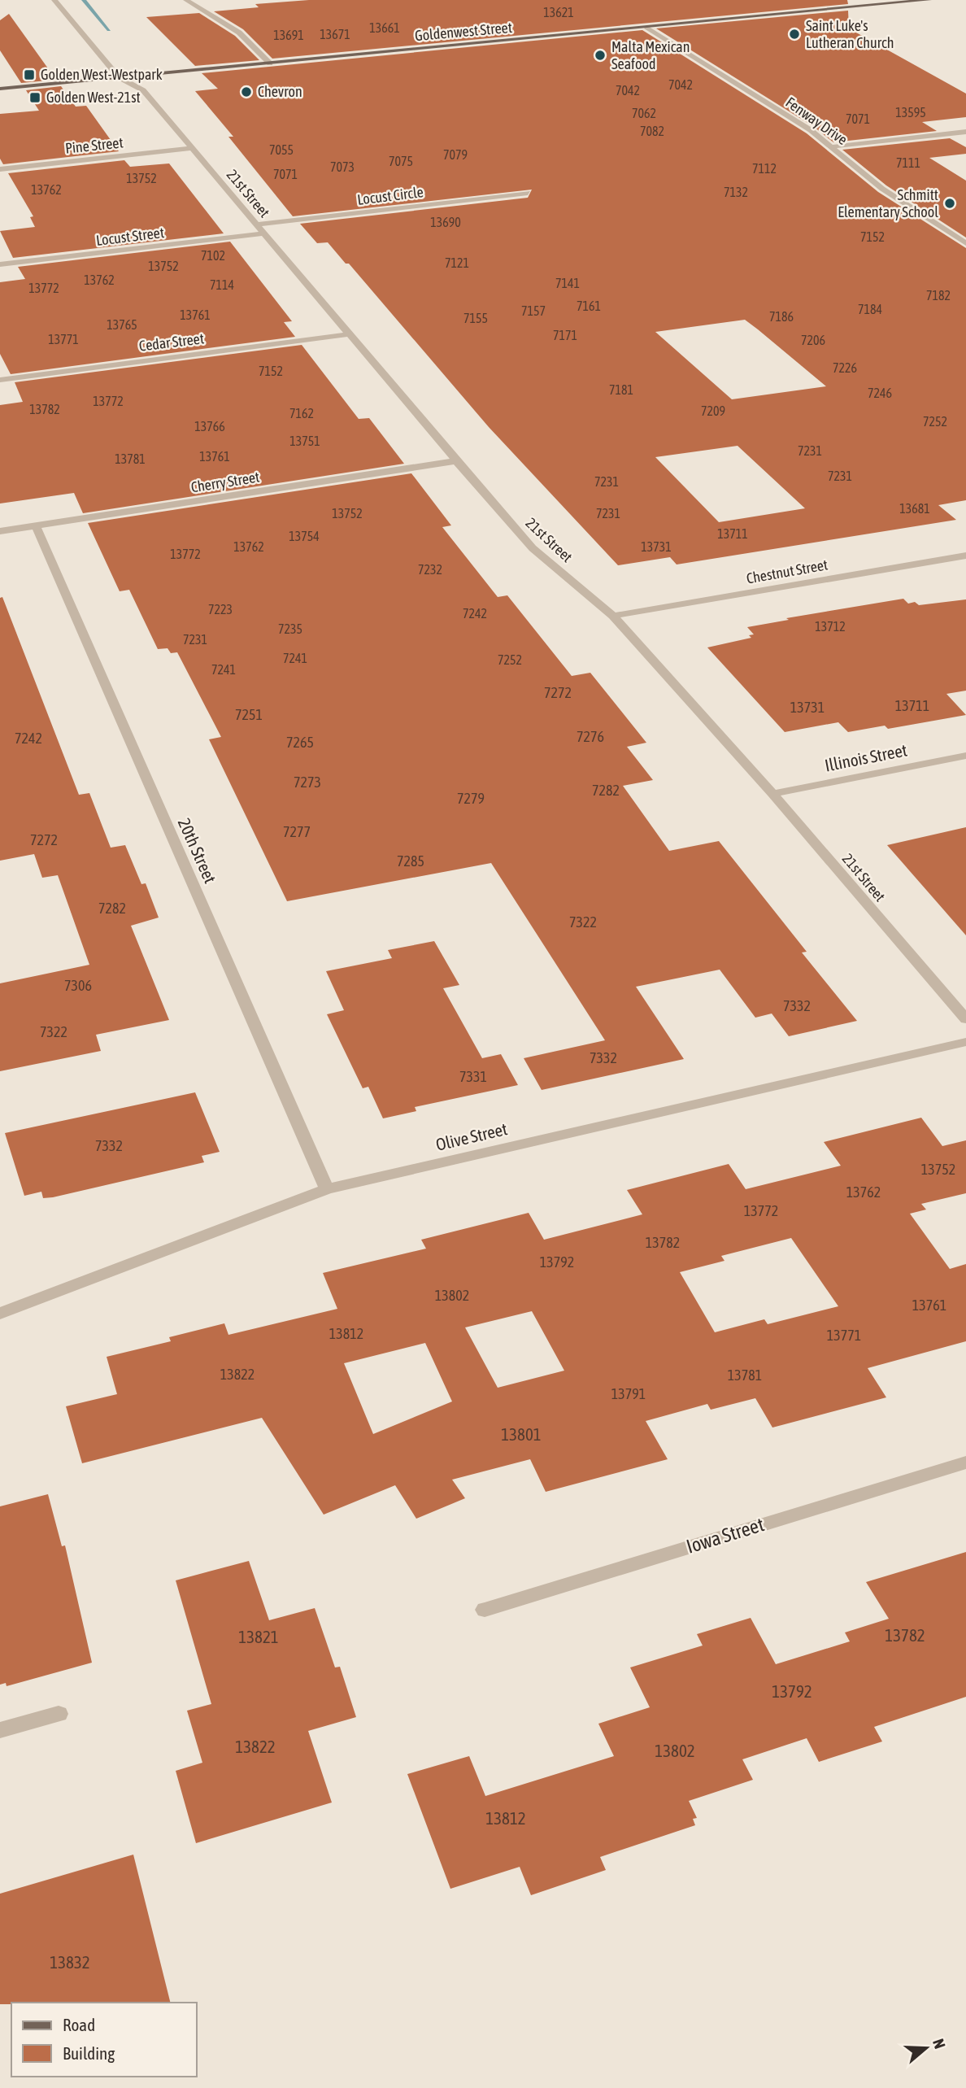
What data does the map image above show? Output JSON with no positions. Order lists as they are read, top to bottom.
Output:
{
  "streets": {
    "main road": ["Goldenwest Street"],
    "street": [
      "Fenway Drive",
      "Pine Street",
      "21st Street",
      "Locust Circle",
      "Locust Street",
      "Cedar Street",
      "Cherry Street",
      "Chestnut Street",
      "Illinois Street",
      "20th Street",
      "Olive Street",
      "Iowa Street"
    ]
  },
  "crossings": [
    ["Goldenwest Street", "Fenway Drive"],
    ["Goldenwest Street", "21st Street"],
    ["Pine Street", "21st Street"],
    ["21st Street", "Locust Circle"],
    ["21st Street", "Locust Street"],
    ["21st Street", "Cedar Street"],
    ["21st Street", "Cherry Street"],
    ["21st Street", "Chestnut Street"],
    ["21st Street", "Illinois Street"],
    ["Cherry Street", "20th Street"],
    ["20th Street", "Olive Street"]
  ],
  "places": {
    "other": [
      "Saint Luke's Lutheran Church",
      "Malta Mexican Seafood",
      "Chevron",
      "Schmitt Elementary School"
    ],
    "transit": ["Golden West-Westpark", "Golden West-21st"]
  },
  "house_numbers": [
    "13621",
    "13661",
    "13671",
    "13691",
    "7042",
    "7042",
    "13595",
    "7062",
    "7071",
    "7082",
    "7055",
    "7079",
    "7075",
    "7111",
    "7073",
    "7112",
    "7071",
    "13752",
    "13762",
    "7132",
    "13690",
    "7152",
    "7102",
    "7121",
    "13752",
    "13762",
    "7141",
    "7114",
    "13772",
    "7182",
    "7161",
    "7184",
    "7157",
    "13761",
    "7186",
    "7155",
    "13765",
    "7171",
    "13771",
    "7206",
    "7226",
    "7152",
    "7181",
    "7246",
    "13772",
    "13782",
    "7209",
    "7162",
    "7252",
    "13766",
    "13751",
    "7231",
    "13761",
    "13781",
    "7231",
    "7231",
    "13681",
    "13752",
    "7231",
    "13711",
    "13754",
    "13762",
    "13731",
    "13772",
    "7232",
    "7223",
    "7242",
    "13712",
    "7235",
    "7231",
    "7241",
    "7252",
    "7241",
    "7272",
    "13711",
    "13731",
    "7251",
    "7276",
    "7242",
    "7265",
    "7273",
    "7282",
    "7279",
    "7277",
    "7272",
    "7285",
    "7282",
    "7322",
    "7306",
    "7332",
    "7322",
    "7332",
    "7331",
    "7332",
    "13752",
    "13762",
    "13772",
    "13782",
    "13792",
    "13802",
    "13761",
    "13812",
    "13771",
    "13822",
    "13781",
    "13791",
    "13801",
    "13782",
    "13821",
    "13792",
    "13822",
    "13802",
    "13812",
    "13832"
  ],
  "legend": ["Road", "Building"],
  "north": "right"
}
